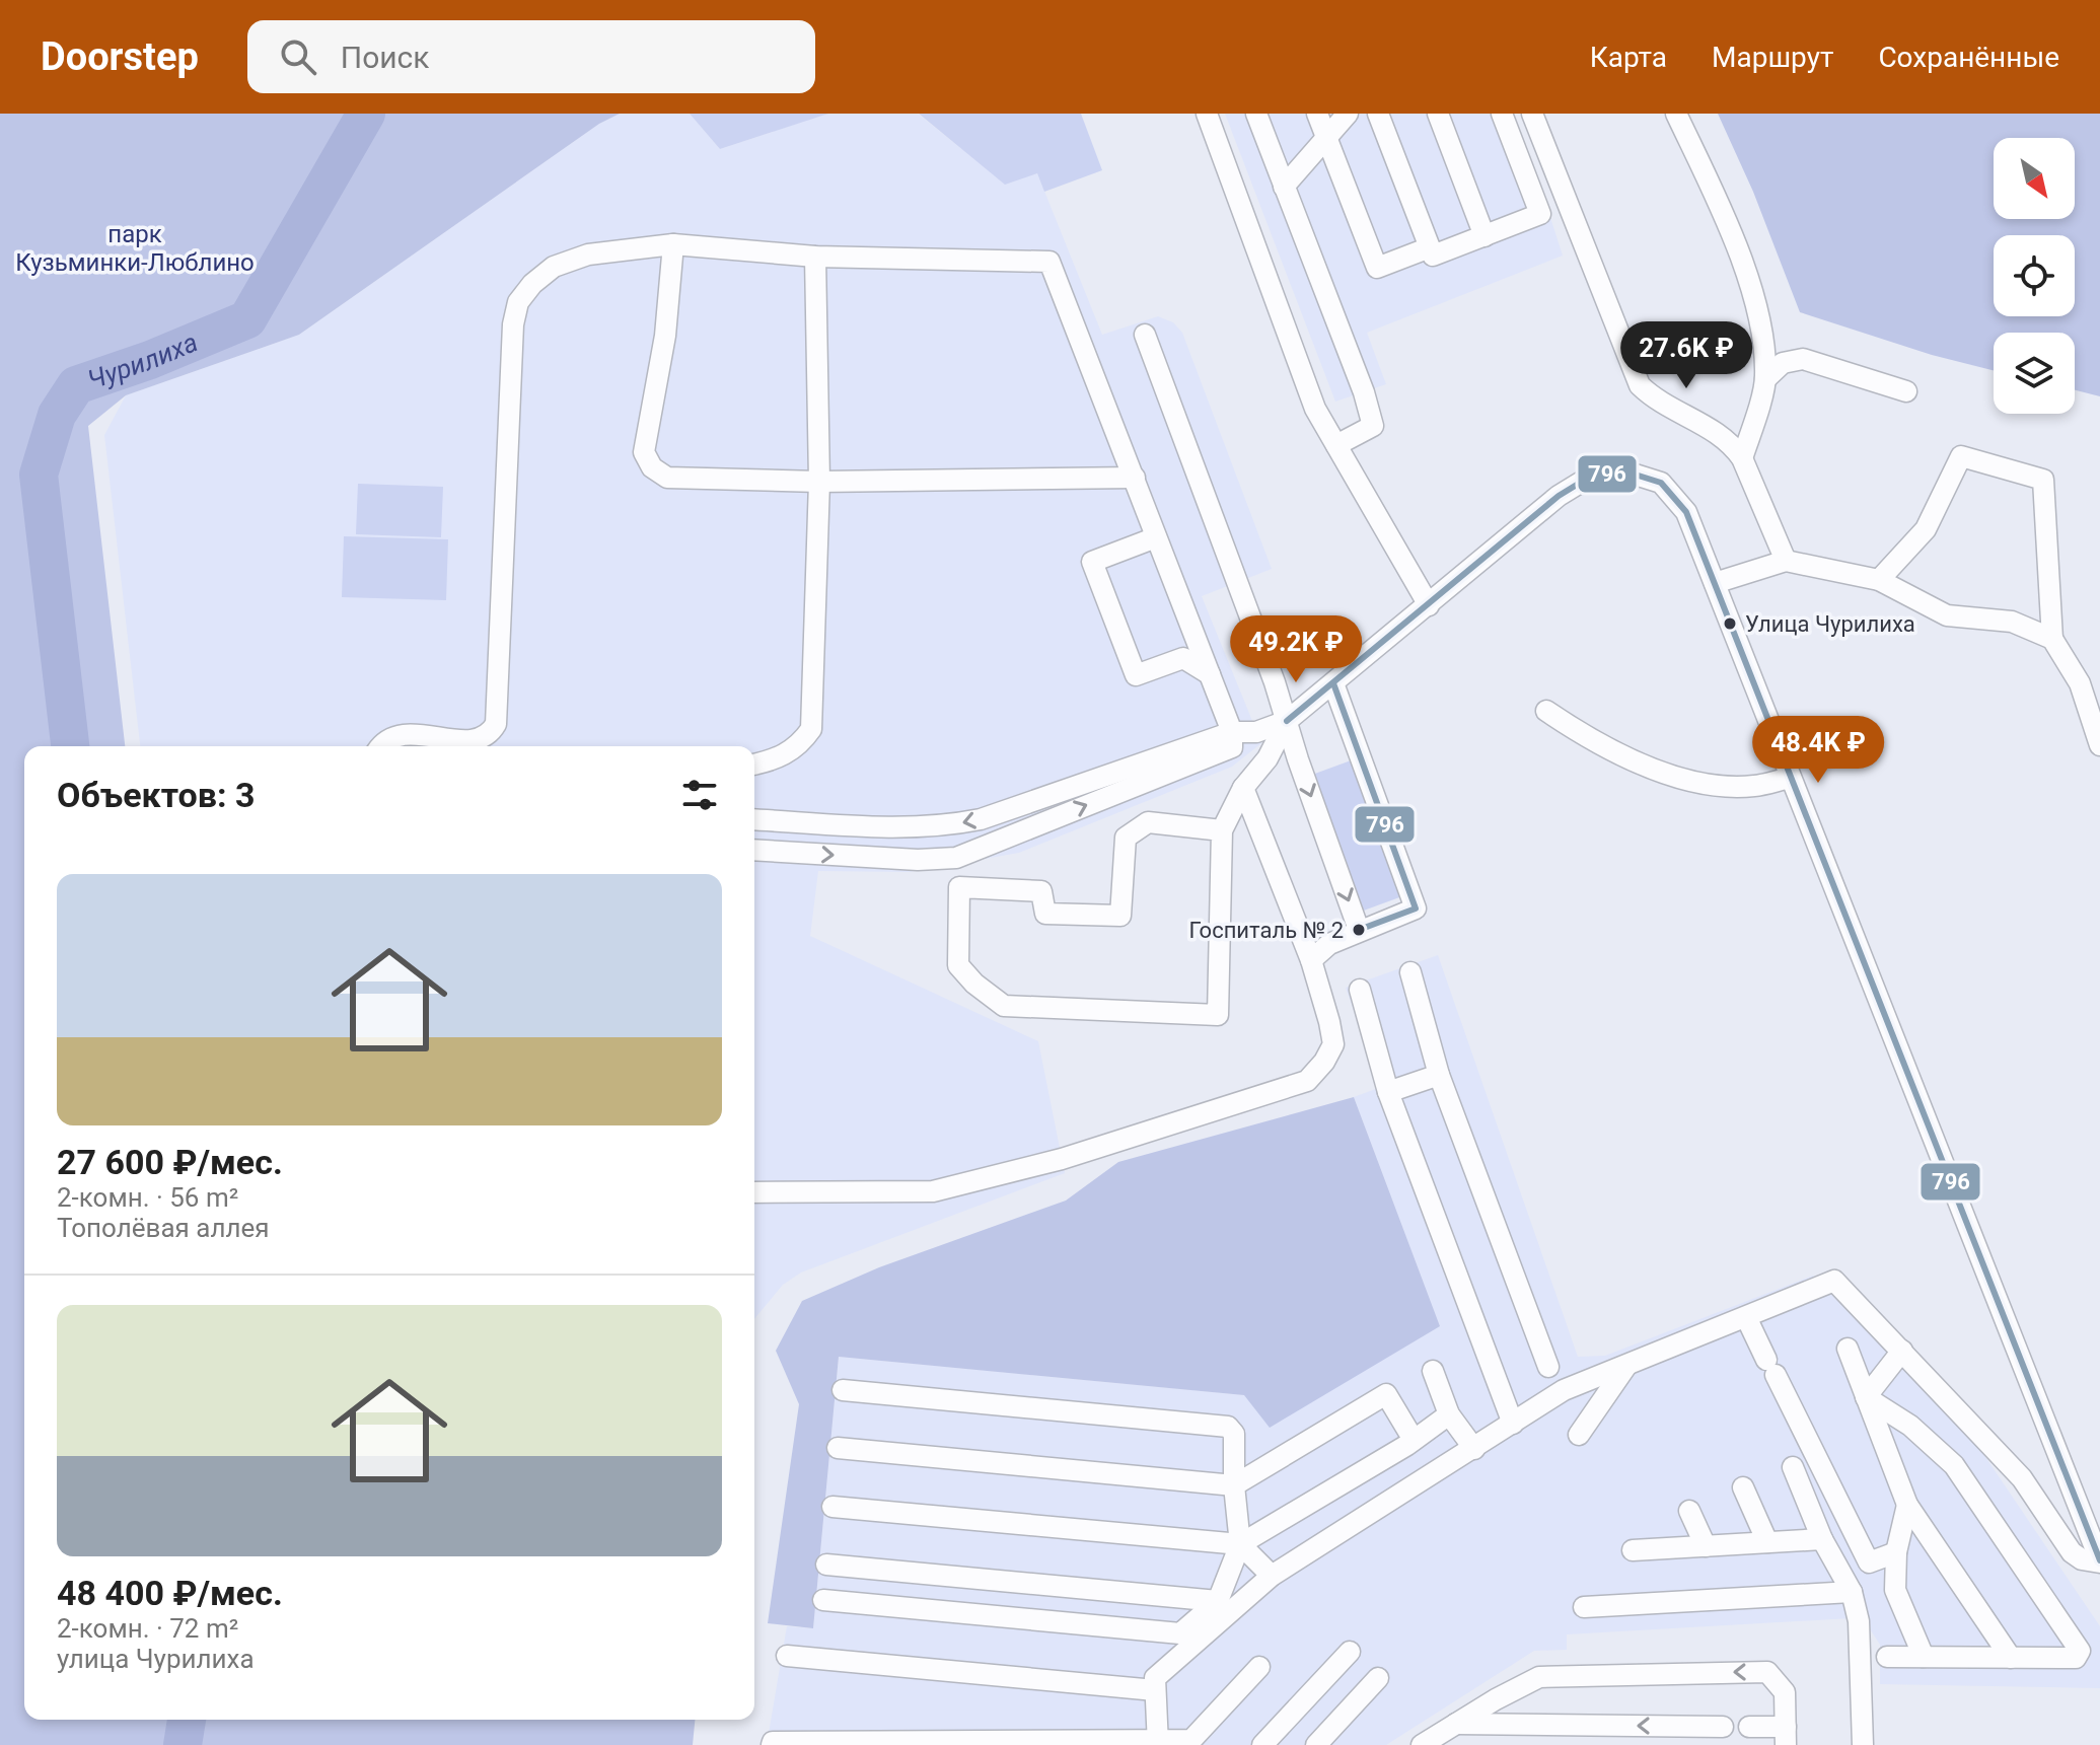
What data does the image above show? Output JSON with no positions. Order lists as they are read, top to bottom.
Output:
{
  "water": ["Чурилиха"],
  "parks": ["парк Кузьминки-Люблино"],
  "places": ["Улица Чурилиха", "Госпиталь № 2"],
  "lines": ["transit line 796"],
  "north": "bottom right",
  "page": {
    "header": "Doorstep",
    "search": "Поиск",
    "nav": ["Карта", "Маршрут", "Сохранённые"],
    "price": ["27.6K ₽", "49.2K ₽", "48.4K ₽"],
    "heading": "Объектов: 3",
    "list": [
      {
        "name": "27 600 ₽/мес.",
        "note": "2-комн. · 56 m² · Тополёвая аллея"
      },
      {
        "name": "48 400 ₽/мес.",
        "note": "2-комн. · 72 m² · улица Чурилиха"
      }
    ]
  }
}
